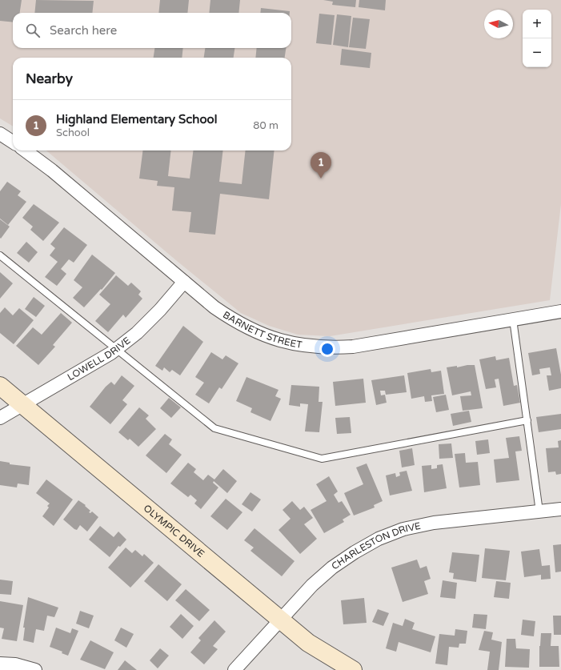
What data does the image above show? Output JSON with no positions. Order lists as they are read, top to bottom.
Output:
{
  "streets": {
    "street": [
      "BARNETT STREET",
      "LOWELL DRIVE",
      "OLYMPIC DRIVE",
      "CHARLESTON DRIVE"
    ]
  },
  "crossings": [
    ["BARNETT STREET", "LOWELL DRIVE"],
    ["LOWELL DRIVE", "OLYMPIC DRIVE"],
    ["OLYMPIC DRIVE", "CHARLESTON DRIVE"]
  ],
  "north": "left",
  "page": {
    "map_buttons": ["+", "−"],
    "search": "Search here",
    "heading": "Nearby",
    "list": [
      {
        "mark": "1",
        "name": "Highland Elementary School",
        "note": "School",
        "value": "80 m"
      }
    ],
    "pins": "1"
  }
}
